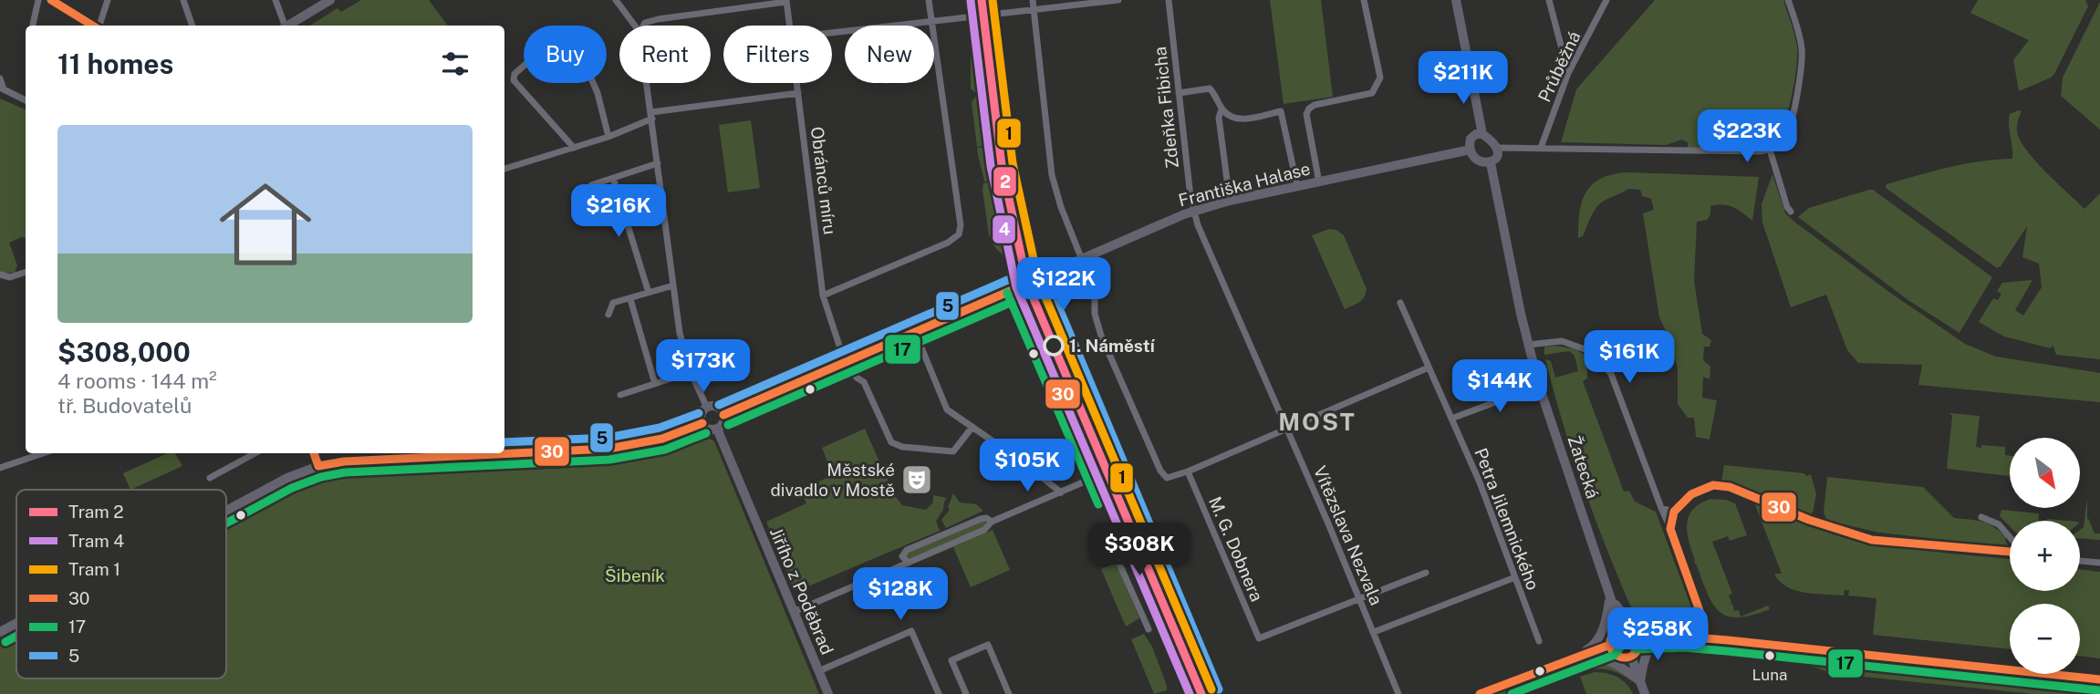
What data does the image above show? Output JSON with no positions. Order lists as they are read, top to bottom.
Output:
{
  "streets": {
    "street": [
      "Průběžná",
      "Zdeňka Fibicha",
      "Obránců míru",
      "Františka Halase",
      "Žatecká",
      "Petra Jilemnického",
      "Vítězslava Nezvala",
      "M. G. Dobnera",
      "Jiřího z Poděbrad"
    ]
  },
  "crossings": [
    ["Zdeňka Fibicha", "Františka Halase"],
    ["Zdeňka Fibicha", "Vítězslava Nezvala"],
    ["Obránců míru", "Františka Halase"],
    ["Františka Halase", "Žatecká"],
    ["Františka Halase", "Vítězslava Nezvala"],
    ["Františka Halase", "Jiřího z Poděbrad"],
    ["Vítězslava Nezvala", "M. G. Dobnera"]
  ],
  "districts": ["MOST"],
  "parks": ["Šibeník"],
  "places": {
    "other": ["1. Náměstí", "Luna"],
    "theatre": ["Městské divadlo v Mostě"]
  },
  "lines": [
    "tram line 2",
    "tram line 1",
    "transit line 30",
    "tram line 4",
    "transit line 5",
    "transit line 17"
  ],
  "legend": [
    "Tram 2",
    "Tram 4",
    "Tram 1",
    "30",
    "17",
    "5"
  ],
  "north": "bottom right",
  "page": {
    "chip": [
      "Buy",
      "Rent",
      "Filters",
      "New"
    ],
    "heading": "11 homes",
    "price": [
      "$211K",
      "$223K",
      "$216K",
      "$122K",
      "$161K",
      "$173K",
      "$144K",
      "$105K",
      "$308K",
      "$128K",
      "$258K"
    ],
    "list": [
      {
        "name": "$308,000",
        "note": "4 rooms · 144 m² · tř. Budovatelů"
      }
    ],
    "map_buttons": ["+", "−"]
  }
}
